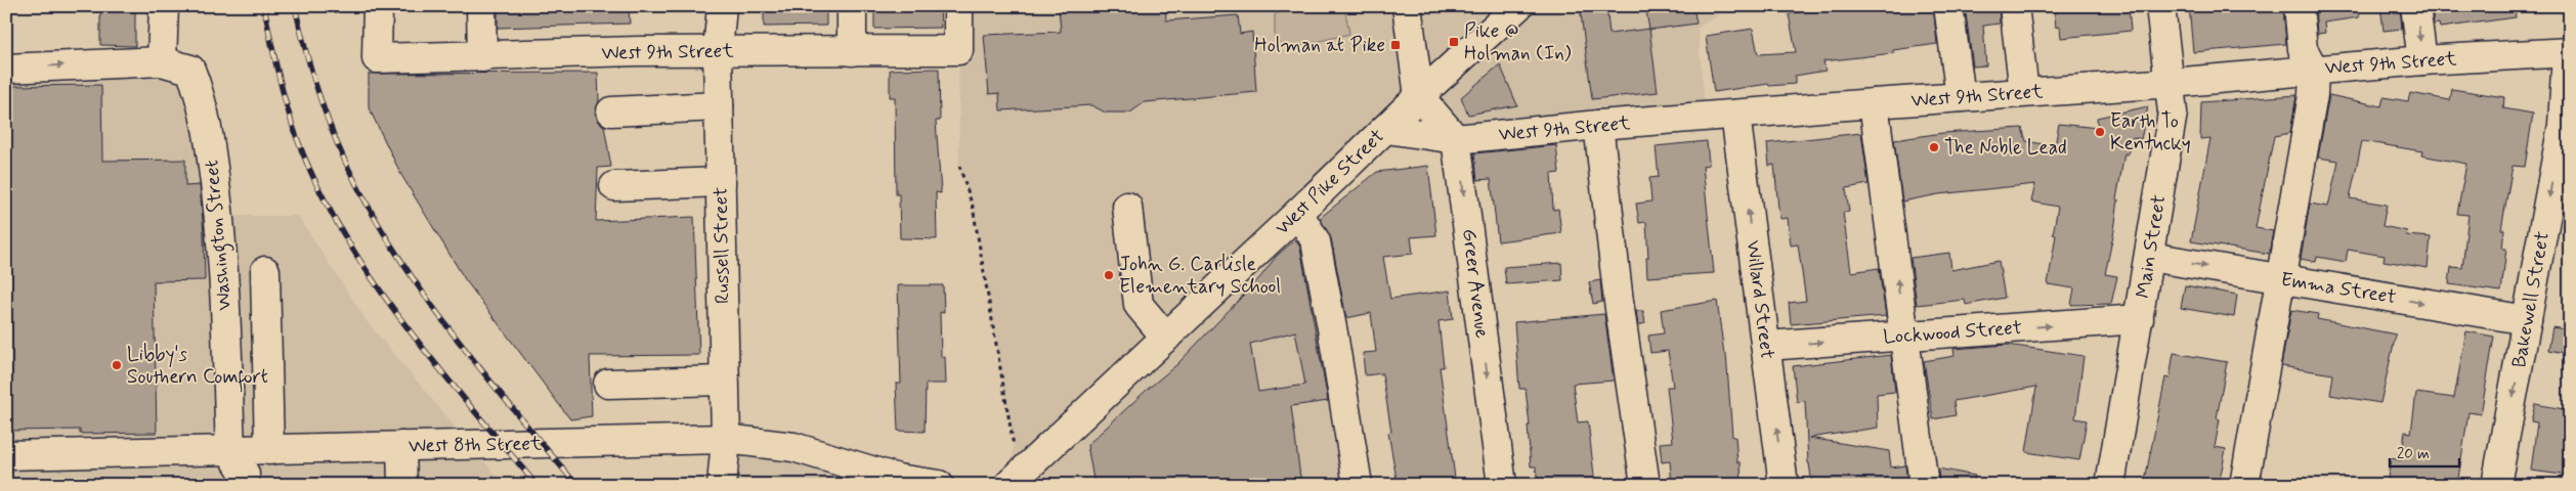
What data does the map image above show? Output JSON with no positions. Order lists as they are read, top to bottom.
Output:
{
  "streets": {
    "street": [
      "West 9th Street",
      "West Pike Street",
      "Washington Street",
      "Russell Street",
      "Main Street",
      "Greer Avenue",
      "Emma Street",
      "Willard Street",
      "Bakewell Street",
      "Lockwood Street",
      "West 8th Street"
    ]
  },
  "crossings": [
    ["West 9th Street", "West Pike Street"],
    ["West 9th Street", "Russell Street"],
    ["West 9th Street", "Main Street"],
    ["West 9th Street", "Greer Avenue"],
    ["West 9th Street", "Willard Street"],
    ["West 9th Street", "Bakewell Street"],
    ["Washington Street", "West 8th Street"],
    ["Russell Street", "West 8th Street"],
    ["Main Street", "Emma Street"],
    ["Main Street", "Lockwood Street"],
    ["Emma Street", "Bakewell Street"],
    ["Willard Street", "Lockwood Street"]
  ],
  "one_way": ["Emma Street", "Lockwood Street"],
  "places": {
    "transit": ["Pike @ Holman (In)", "Holman at Pike"],
    "other": [
      "Earth To Kentucky",
      "The Noble Lead",
      "John G. Carlisle Elementary School",
      "Libby's Southern Comfort"
    ]
  },
  "scale_bar": "20 m"
}
